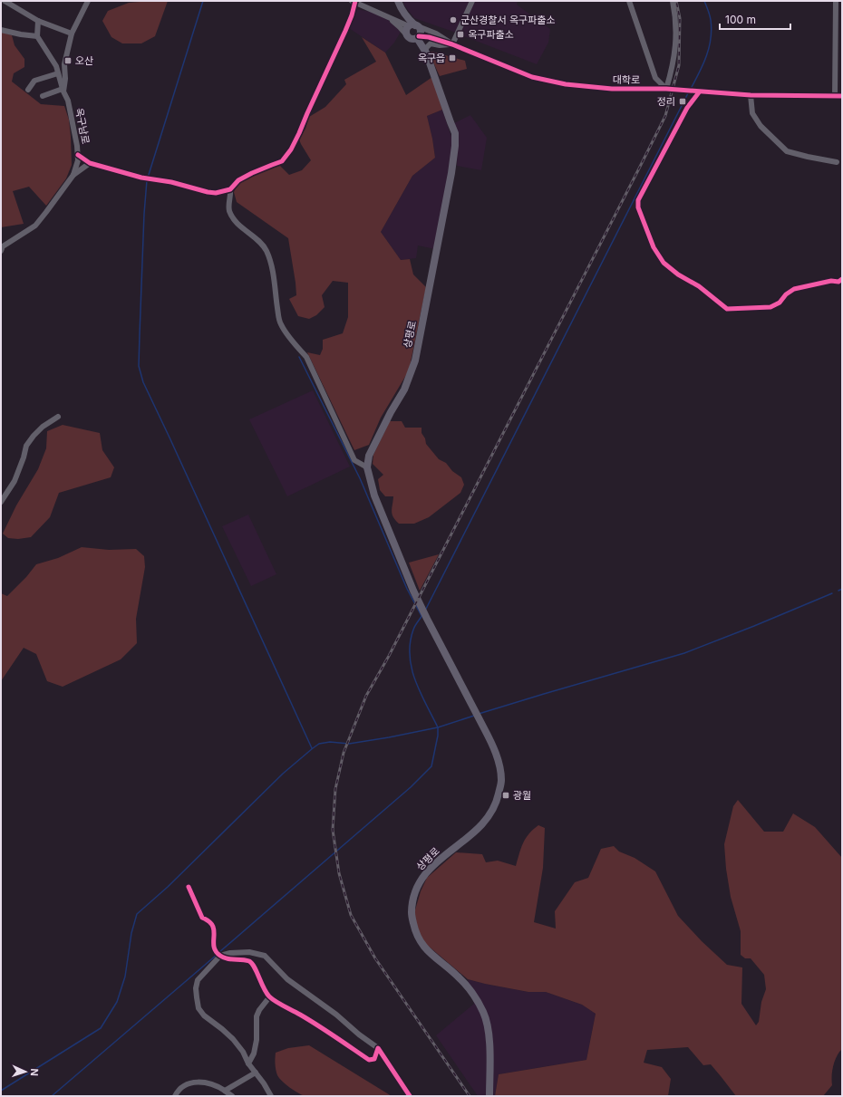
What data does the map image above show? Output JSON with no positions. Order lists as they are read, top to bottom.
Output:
{
  "streets": {
    "main road": ["상평로"],
    "street": ["대학로", "옥구남로"]
  },
  "crossings": [
    ["대학로", "상평로"]
  ],
  "places": {
    "other": ["군산경찰서 옥구파출소"],
    "transit": [
      "옥구파출소",
      "옥구읍",
      "오산",
      "정리",
      "광월"
    ]
  },
  "scale_bar": "100 m",
  "north": "right"
}
